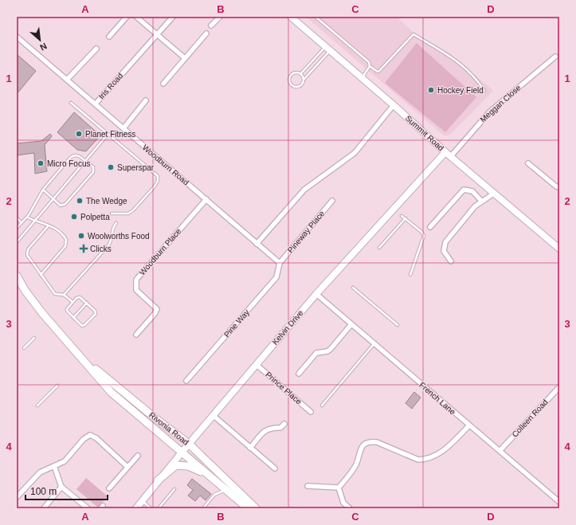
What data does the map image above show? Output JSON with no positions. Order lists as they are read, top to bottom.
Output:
{
  "streets": {
    "main road": ["Summit Road", "Kelvin Drive", "Rivonia Road"],
    "street": [
      "Iris Road",
      "Meggan Close",
      "Woodburn Road",
      "Pineway Place",
      "Woodburn Place",
      "Pine Way",
      "Prince Place",
      "French Lane",
      "Colleen Road"
    ]
  },
  "crossings": [
    ["Iris Road", "Woodburn Road"],
    ["Meggan Close", "Summit Road"],
    ["Meggan Close", "Kelvin Drive"],
    ["Summit Road", "Kelvin Drive"],
    ["Woodburn Road", "Pineway Place"],
    ["Woodburn Road", "Woodburn Place"],
    ["Woodburn Road", "Pine Way"],
    ["Pineway Place", "Pine Way"],
    ["Kelvin Drive", "Prince Place"],
    ["Kelvin Drive", "French Lane"],
    ["Kelvin Drive", "Rivonia Road"],
    ["French Lane", "Colleen Road"]
  ],
  "places": {
    "other": [
      "Hockey Field",
      "Planet Fitness",
      "Micro Focus",
      "Superspar",
      "The Wedge",
      "Polpetta",
      "Woolworths Food"
    ],
    "health": ["Clicks"]
  },
  "scale_bar": "100 m",
  "north": "bottom right",
  "grid": {
    "columns": [
      "A",
      "B",
      "C",
      "D"
    ],
    "rows": [
      "1",
      "2",
      "3",
      "4"
    ]
  }
}
